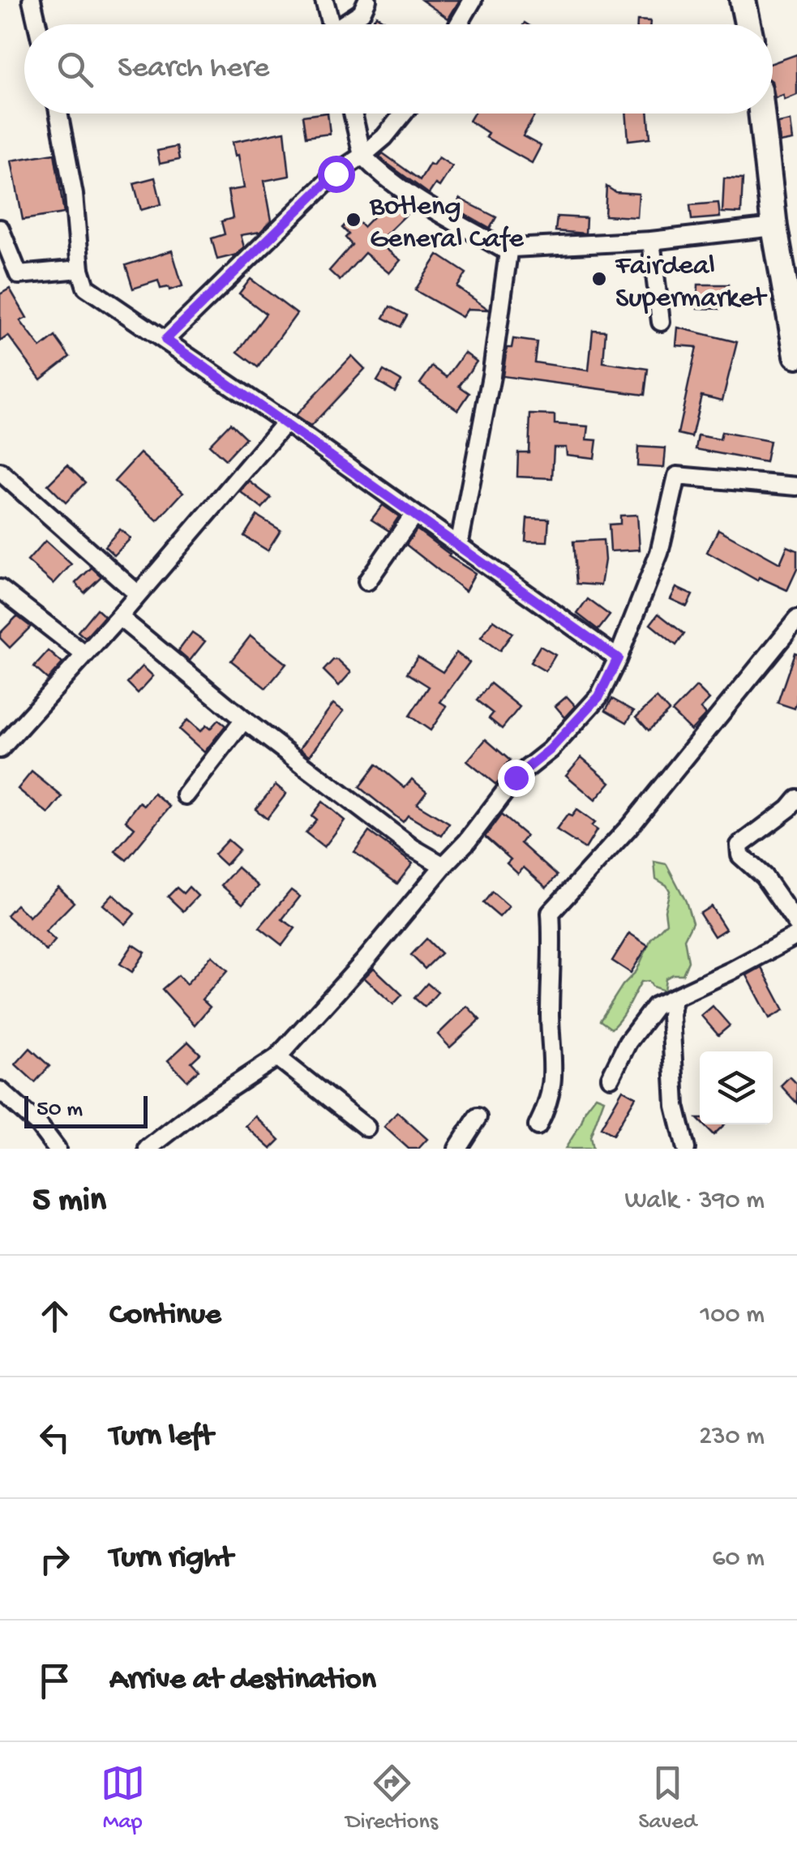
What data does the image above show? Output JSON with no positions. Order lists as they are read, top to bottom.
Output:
{
  "places": ["Botleng General Cafe", "Fairdeal Supermarket"],
  "scale_bar": "50 m",
  "page": {
    "search": "Search here",
    "scale": "50 m",
    "heading": ["5 min", "Walk · 390 m"],
    "list": [
      ["Continue", "100 m"],
      ["Turn left", "230 m"],
      ["Turn right", "60 m"],
      "Arrive at destination"
    ],
    "nav": ["Map", "Directions", "Saved"]
  }
}
